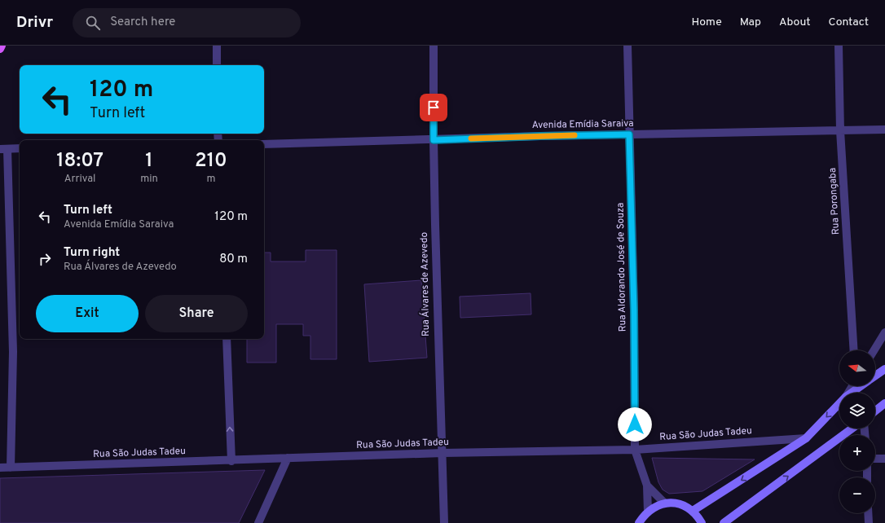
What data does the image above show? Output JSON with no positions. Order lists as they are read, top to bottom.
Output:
{
  "streets": {
    "street": [
      "Avenida Emídia Saraiva",
      "Rua Porongaba",
      "Rua Aldorando José de Souza",
      "Rua Álvares de Azevedo",
      "Rua São Judas Tadeu"
    ]
  },
  "crossings": [
    ["Avenida Emídia Saraiva", "Rua Porongaba"],
    ["Avenida Emídia Saraiva", "Rua Aldorando José de Souza"],
    ["Avenida Emídia Saraiva", "Rua Álvares de Azevedo"],
    ["Rua Aldorando José de Souza", "Rua São Judas Tadeu"],
    ["Rua Álvares de Azevedo", "Rua São Judas Tadeu"]
  ],
  "north": "left",
  "page": {
    "header": "Drivr",
    "search": "Search here",
    "nav": [
      "Home",
      "Map",
      "About",
      "Contact"
    ],
    "turn": ["120 m", "Turn left"],
    "eta": [
      "18:07",
      "Arrival",
      "1",
      "min",
      "210",
      "m"
    ],
    "list": [
      {
        "name": "Turn left",
        "note": "Avenida Emídia Saraiva",
        "value": "120 m"
      },
      {
        "name": "Turn right",
        "note": "Rua Álvares de Azevedo",
        "value": "80 m"
      }
    ],
    "buttons": ["Exit", "Share"],
    "map_buttons": ["+", "−"]
  }
}
